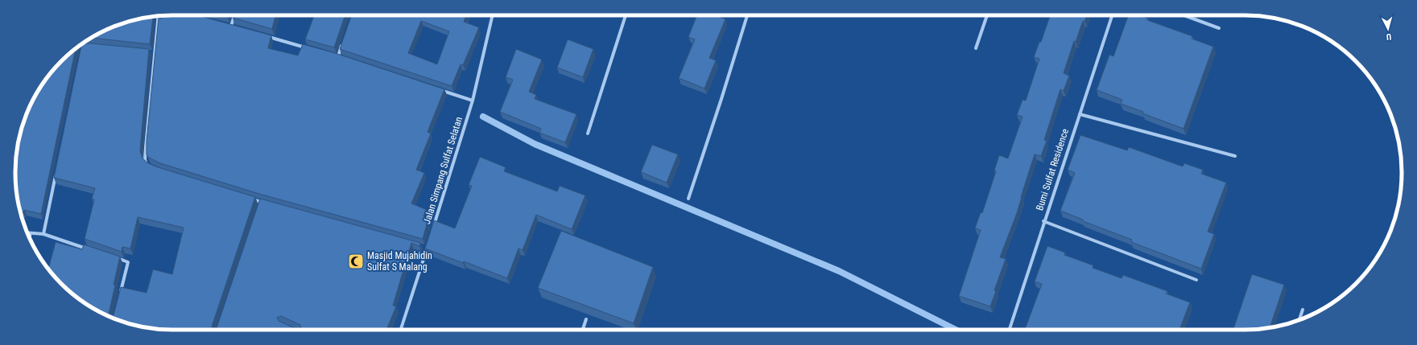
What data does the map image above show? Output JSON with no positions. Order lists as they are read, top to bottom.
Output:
{
  "streets": {
    "street": ["Bumi Sulfat Residence", "Jalan Simpang Sulfat Selatan"]
  },
  "places": {
    "mosque": ["Masjid Mujahidin Sulfat S Malang"]
  },
  "north": "bottom"
}
